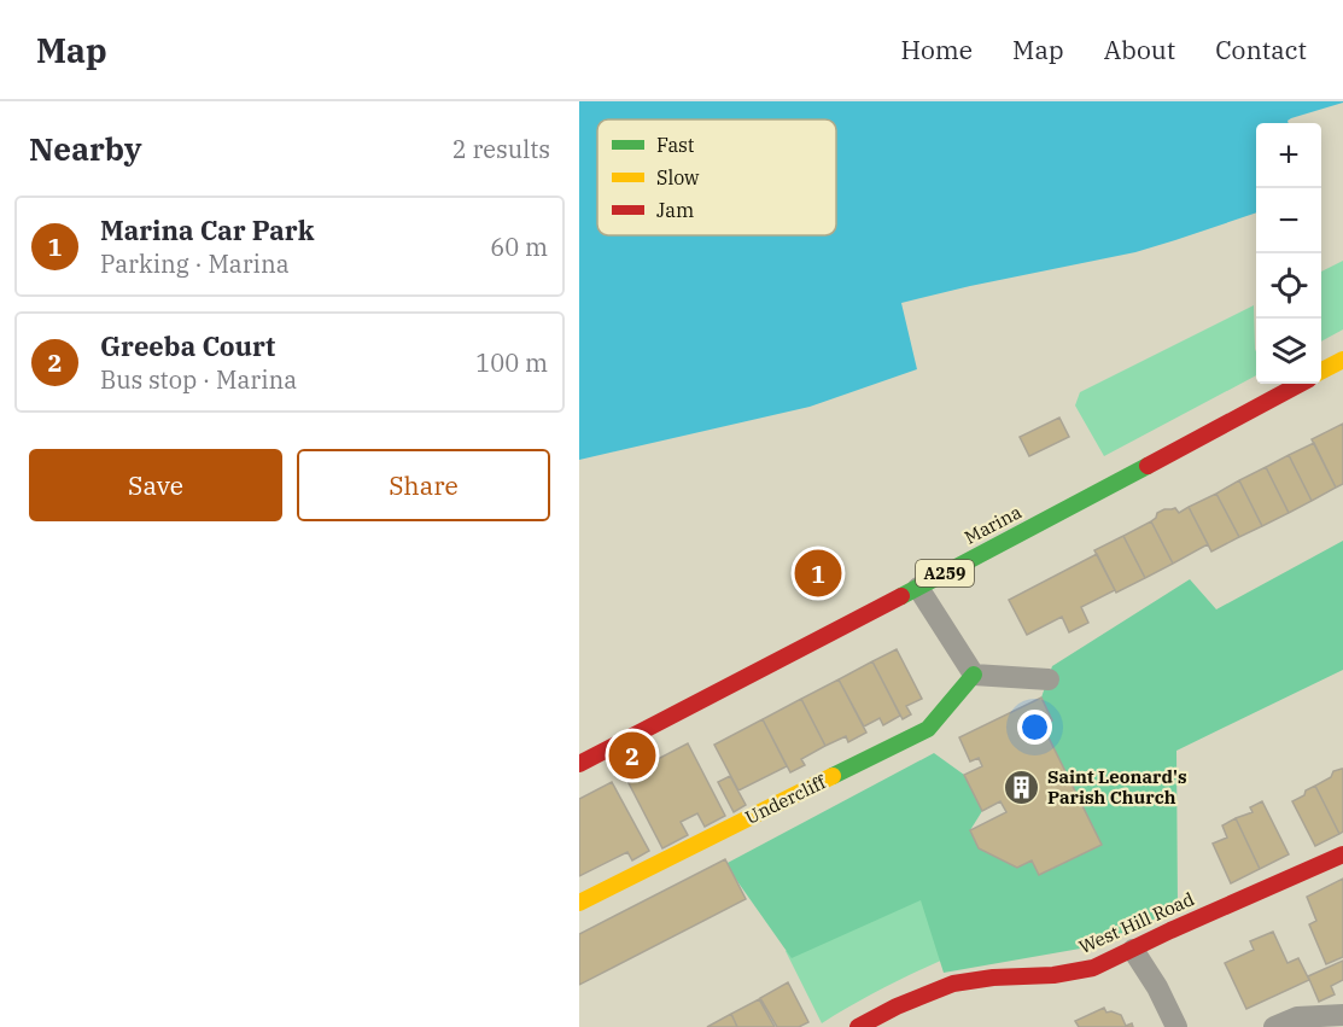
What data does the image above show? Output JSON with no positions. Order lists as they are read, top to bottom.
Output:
{
  "streets": {
    "main road": [
      "Marina",
      "A259",
      "Undercliff",
      "West Hill Road"
    ]
  },
  "places": {
    "building": ["Saint Leonard's Parish Church"]
  },
  "legend": ["Fast", "Slow", "Jam"],
  "page": {
    "header": "Map",
    "nav": [
      "Home",
      "Map",
      "About",
      "Contact"
    ],
    "heading": ["Nearby", "2 results"],
    "map_buttons": ["+", "−"],
    "list": [
      {
        "mark": "1",
        "name": "Marina Car Park",
        "note": "Parking · Marina",
        "value": "60 m"
      },
      {
        "mark": "2",
        "name": "Greeba Court",
        "note": "Bus stop · Marina",
        "value": "100 m"
      }
    ],
    "buttons": ["Save", "Share"],
    "pins": ["1", "2"]
  }
}
